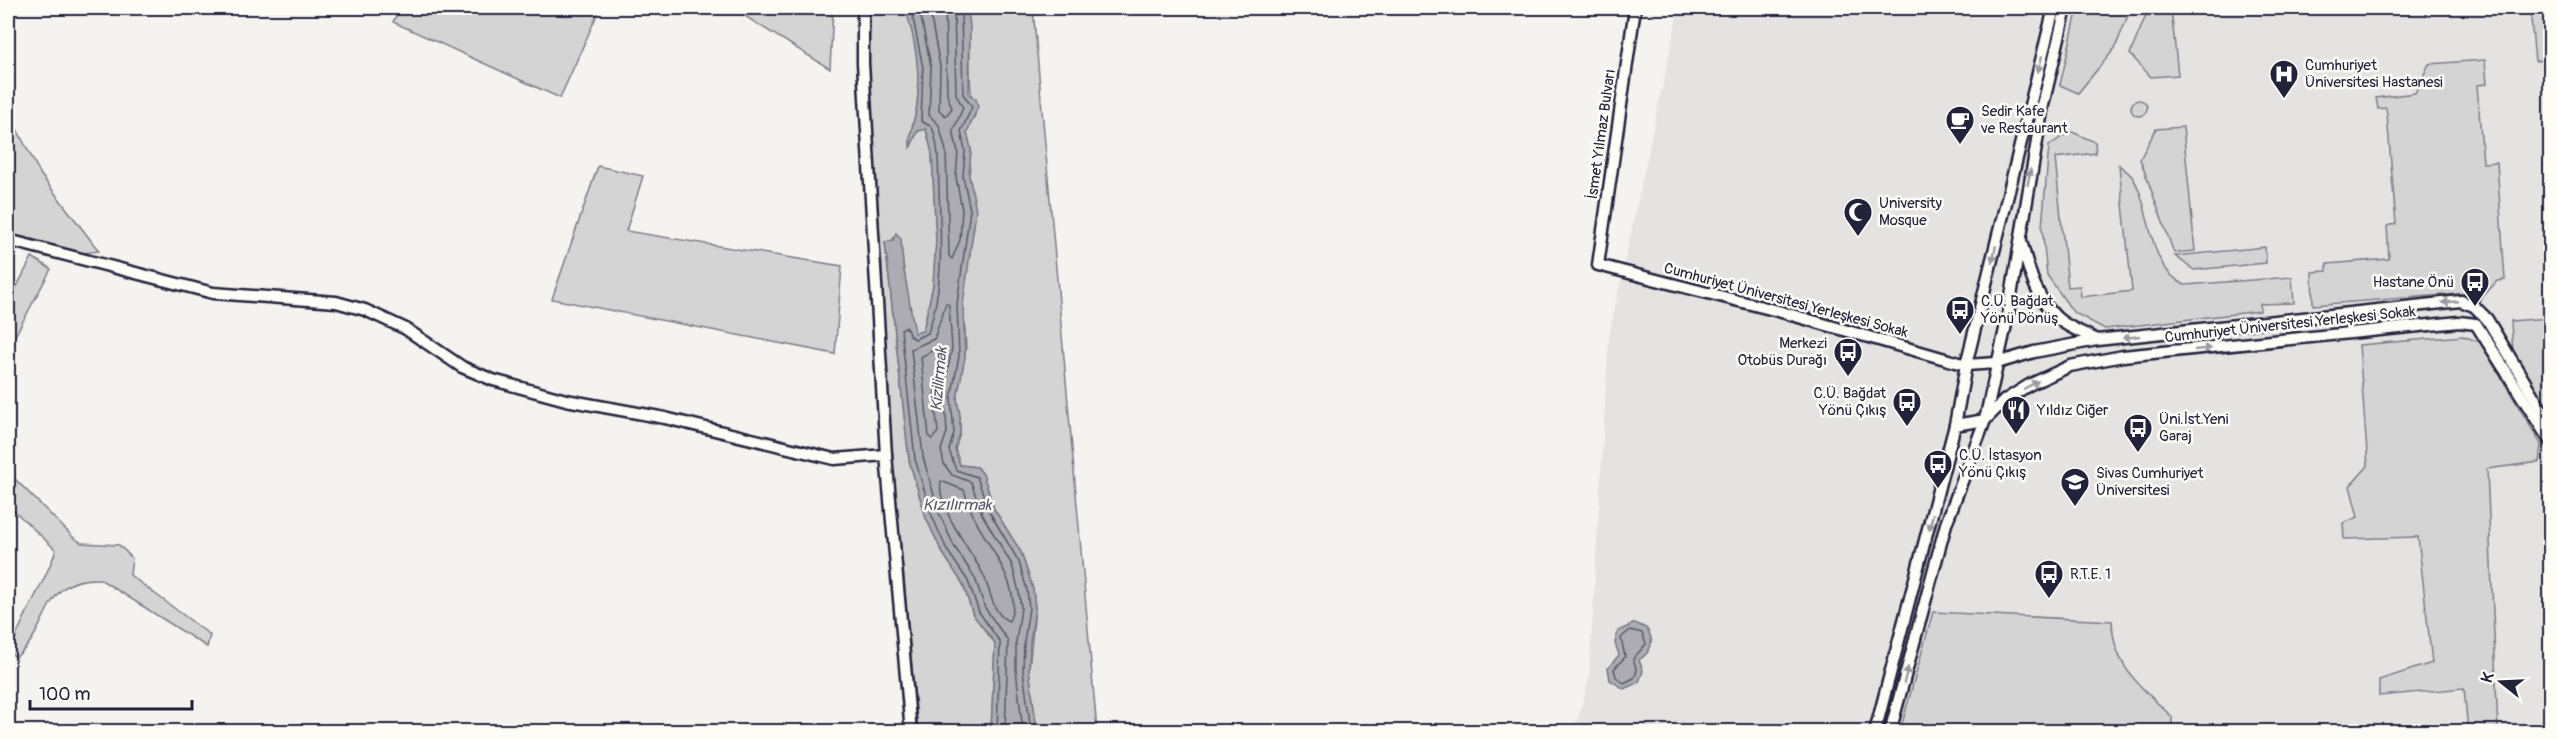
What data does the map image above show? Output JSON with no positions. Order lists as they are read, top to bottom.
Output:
{
  "streets": {
    "street": ["İsmet Yılmaz Bulvarı", "Cumhuriyet Üniversitesi Yerleşkesi Sokak"]
  },
  "crossings": [
    ["İsmet Yılmaz Bulvarı", "Cumhuriyet Üniversitesi Yerleşkesi Sokak"]
  ],
  "water": ["Kizilirmak", "Kızılırmak"],
  "places": {
    "hospital": ["Cumhuriyet Üniversitesi Hastanesi"],
    "cafe": ["Sedir Kafe ve Restaurant"],
    "mosque": ["University Mosque"],
    "bus stop": [
      "Hastane Önü",
      "C.Ü. Bağdat Yönü Dönüş",
      "Merkezi Otobüs Durağı",
      "C.Ü. Bağdat Yönü Çıkış",
      "Üni.İst.Yeni Garaj",
      "C.Ü. İstasyon Yönü Çıkış",
      "R.T.E. 1"
    ],
    "restaurant": ["Yıldız Ciğer"],
    "school or university": ["Sivas Cumhuriyet Üniversitesi"]
  },
  "scale_bar": "100 m",
  "north": "left"
}
